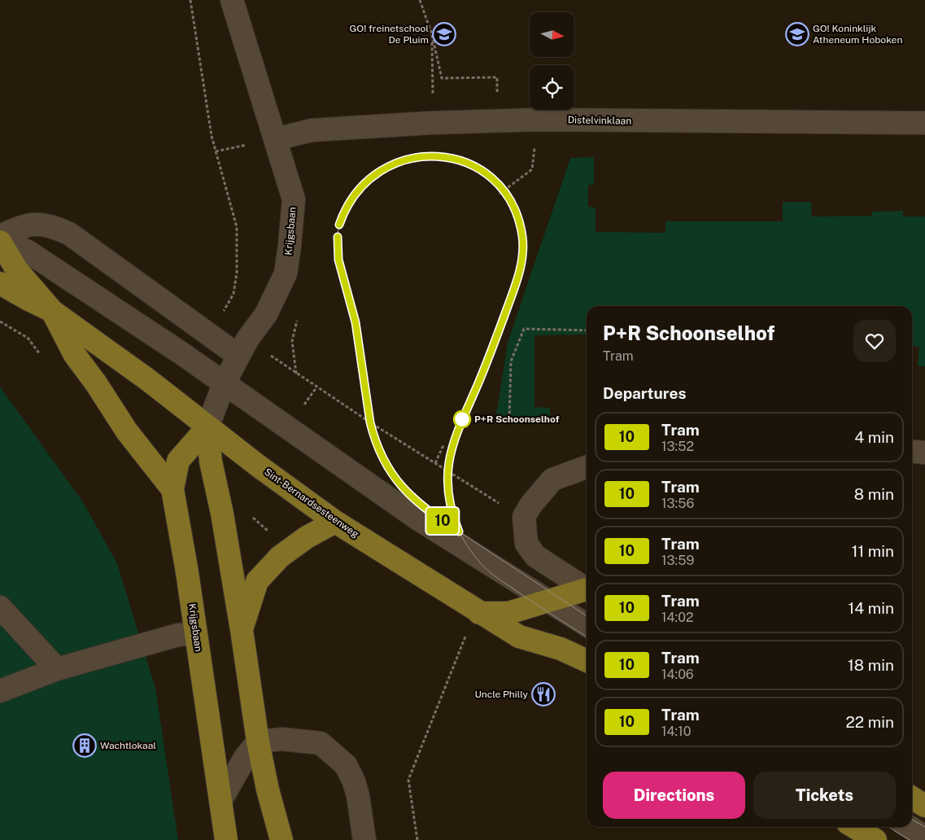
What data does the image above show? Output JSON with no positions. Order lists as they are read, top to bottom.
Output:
{
  "streets": {
    "main road": ["Krijgsbaan", "Sint-Bernardsesteenweg"],
    "street": ["Distelvinklaan"]
  },
  "crossings": [
    ["Distelvinklaan", "Krijgsbaan"],
    ["Krijgsbaan", "Sint-Bernardsesteenweg"]
  ],
  "places": {
    "school or university": ["GO! freinetschool De Pluim", "GO! Koninklijk Atheneum Hoboken"],
    "other": ["P+R Schoonselhof"],
    "restaurant": ["Uncle Philly"],
    "building": ["Wachtlokaal"]
  },
  "lines": ["tram line 10"],
  "north": "right",
  "page": {
    "on_map": "10",
    "heading": [
      ["P+R Schoonselhof", "Tram"],
      "Departures"
    ],
    "list": [
      {
        "mark": "10",
        "name": "Tram",
        "note": "13:52",
        "value": "4 min"
      },
      {
        "mark": "10",
        "name": "Tram",
        "note": "13:56",
        "value": "8 min"
      },
      {
        "mark": "10",
        "name": "Tram",
        "note": "13:59",
        "value": "11 min"
      },
      {
        "mark": "10",
        "name": "Tram",
        "note": "14:02",
        "value": "14 min"
      },
      {
        "mark": "10",
        "name": "Tram",
        "note": "14:06",
        "value": "18 min"
      },
      {
        "mark": "10",
        "name": "Tram",
        "note": "14:10",
        "value": "22 min"
      }
    ],
    "buttons": ["Directions", "Tickets"]
  }
}
